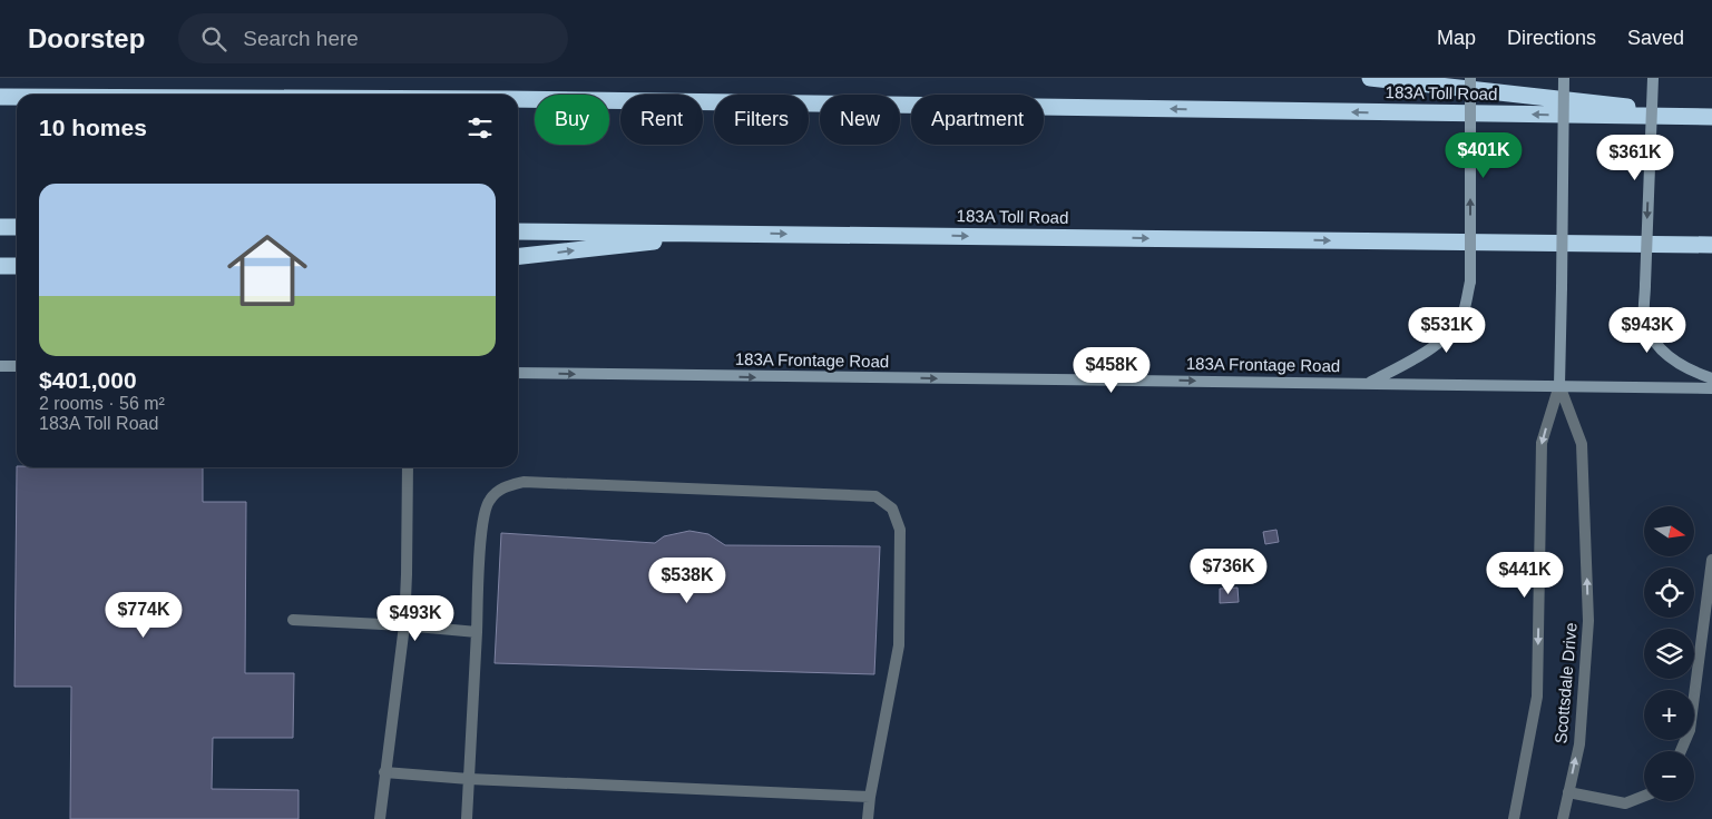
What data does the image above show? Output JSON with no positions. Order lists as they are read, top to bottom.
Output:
{
  "streets": {
    "highway": ["183A Toll Road"],
    "main road": ["183A Frontage Road", "Scottsdale Drive"]
  },
  "crossings": [
    ["183A Frontage Road", "Scottsdale Drive"]
  ],
  "one_way": ["183A Frontage Road"],
  "north": "right",
  "page": {
    "header": "Doorstep",
    "search": "Search here",
    "nav": ["Map", "Directions", "Saved"],
    "chip": [
      "Buy",
      "Rent",
      "Filters",
      "New",
      "Apartment"
    ],
    "heading": "10 homes",
    "price": [
      "$401K",
      "$361K",
      "$531K",
      "$943K",
      "$458K",
      "$736K",
      "$441K",
      "$538K",
      "$774K",
      "$493K"
    ],
    "list": [
      {
        "name": "$401,000",
        "note": "2 rooms · 56 m² · 183A Toll Road"
      }
    ],
    "map_buttons": ["+", "−"]
  }
}
